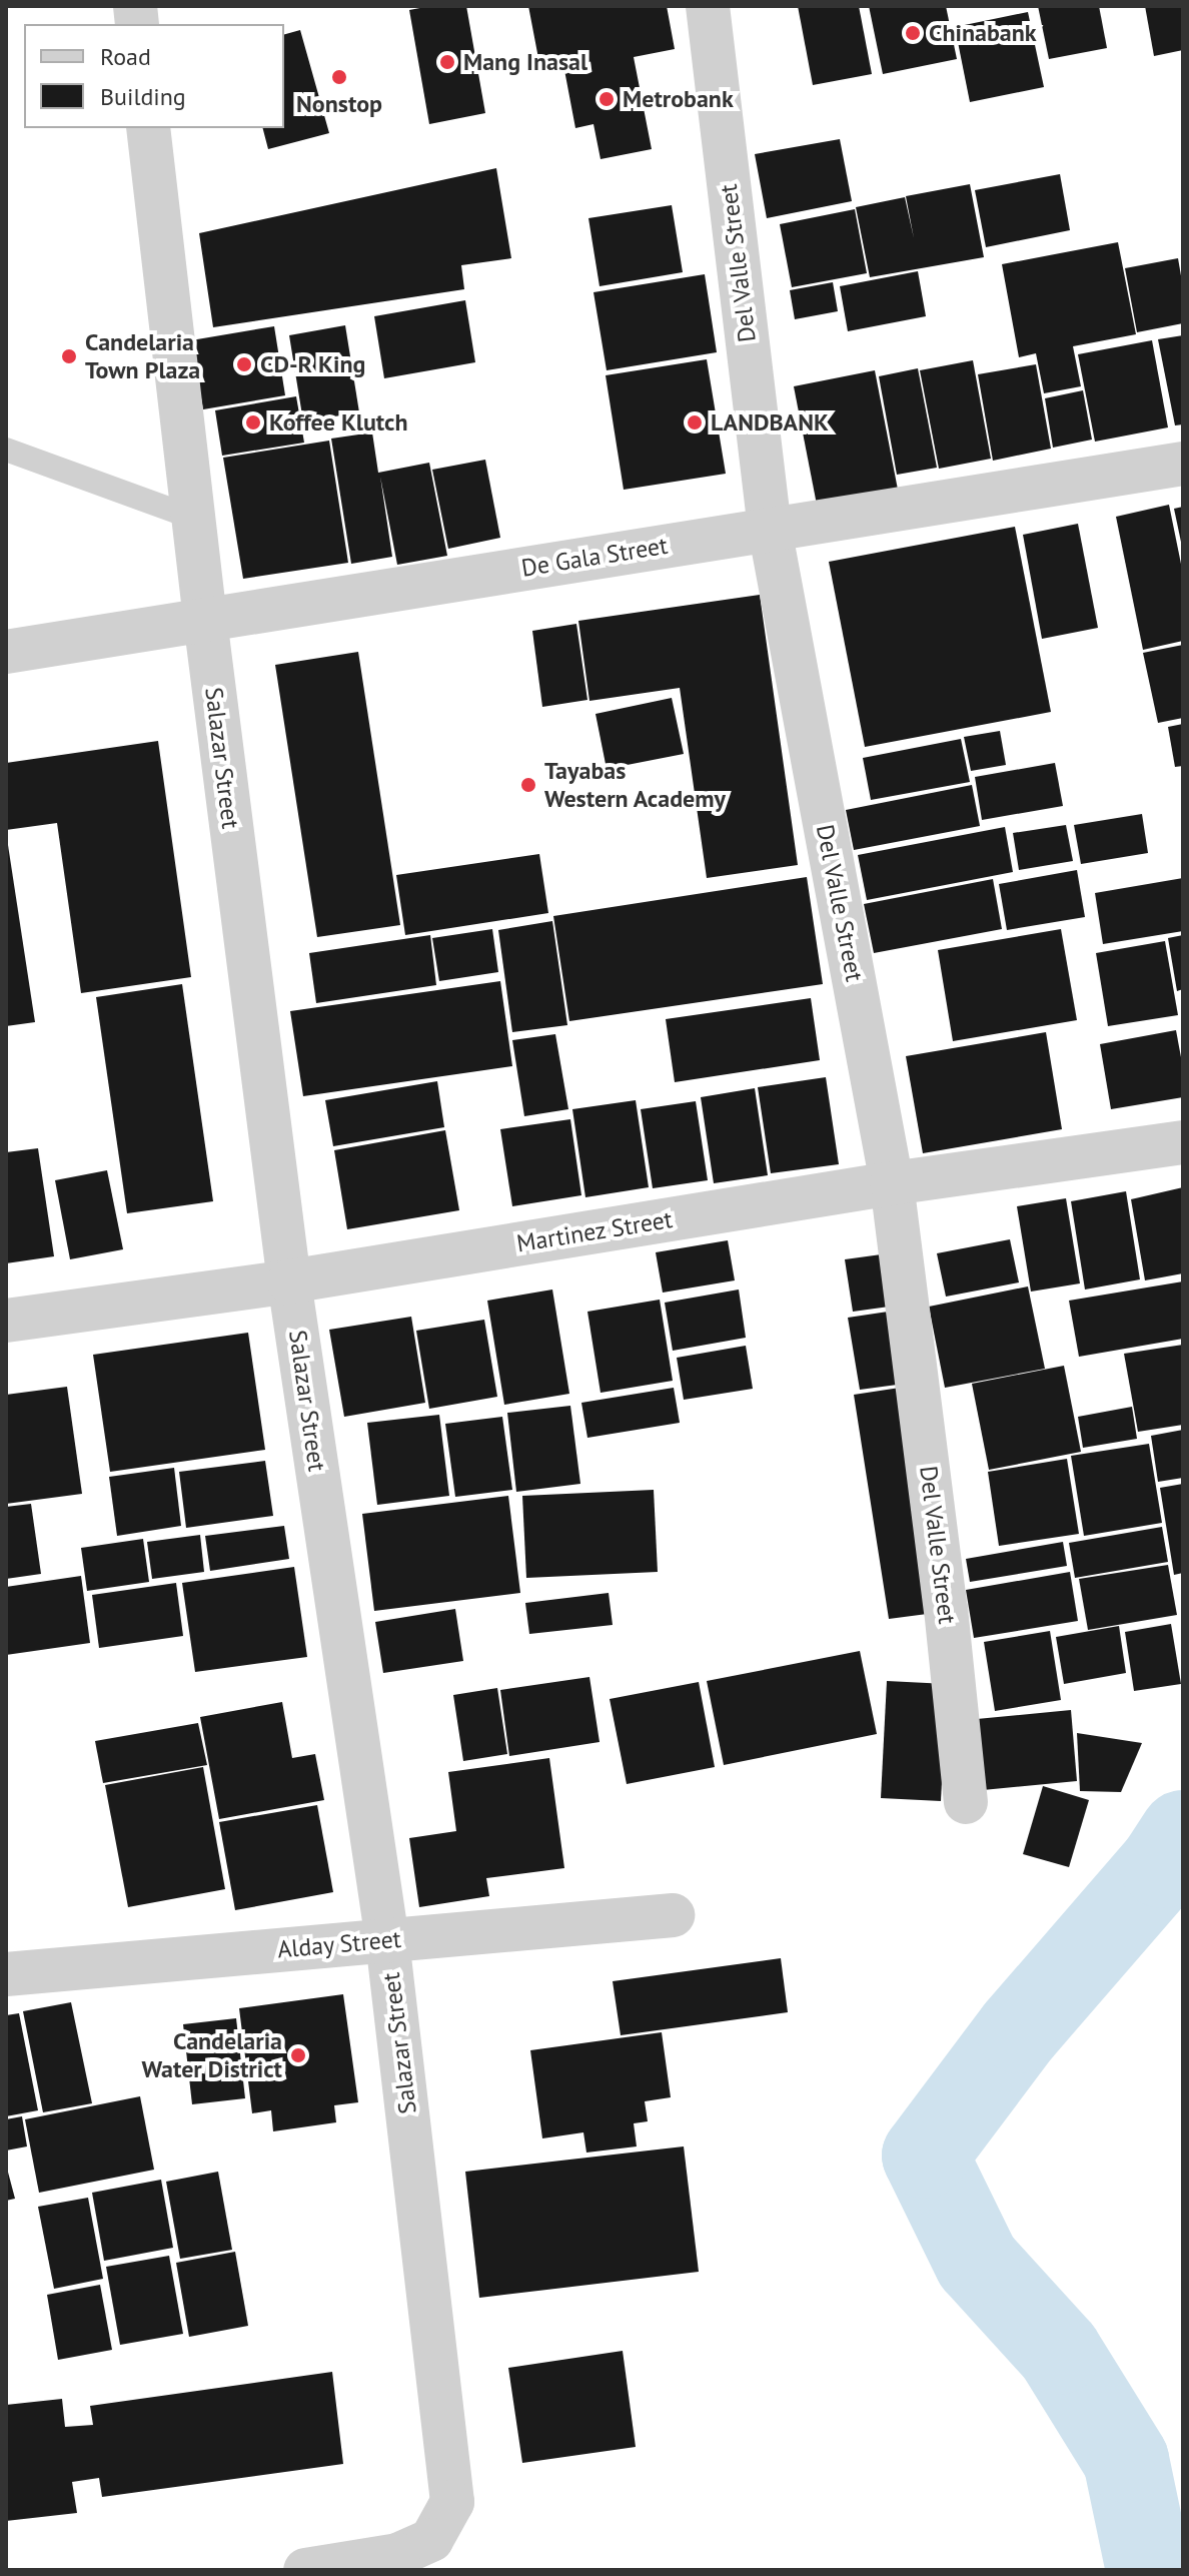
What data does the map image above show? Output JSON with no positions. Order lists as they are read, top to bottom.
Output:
{
  "streets": {
    "street": [
      "Del Valle Street",
      "De Gala Street",
      "Salazar Street",
      "Martinez Street",
      "Alday Street"
    ]
  },
  "crossings": [
    ["Del Valle Street", "De Gala Street"],
    ["Del Valle Street", "Martinez Street"],
    ["De Gala Street", "Salazar Street"],
    ["Salazar Street", "Martinez Street"],
    ["Salazar Street", "Alday Street"]
  ],
  "places": [
    "Chinabank",
    "Mang Inasal",
    "Nonstop",
    "Metrobank",
    "Candelaria Town Plaza",
    "CD-R King",
    "Koffee Klutch",
    "LANDBANK",
    "Tayabas Western Academy",
    "Candelaria Water District"
  ],
  "legend": ["Road", "Building"]
}
